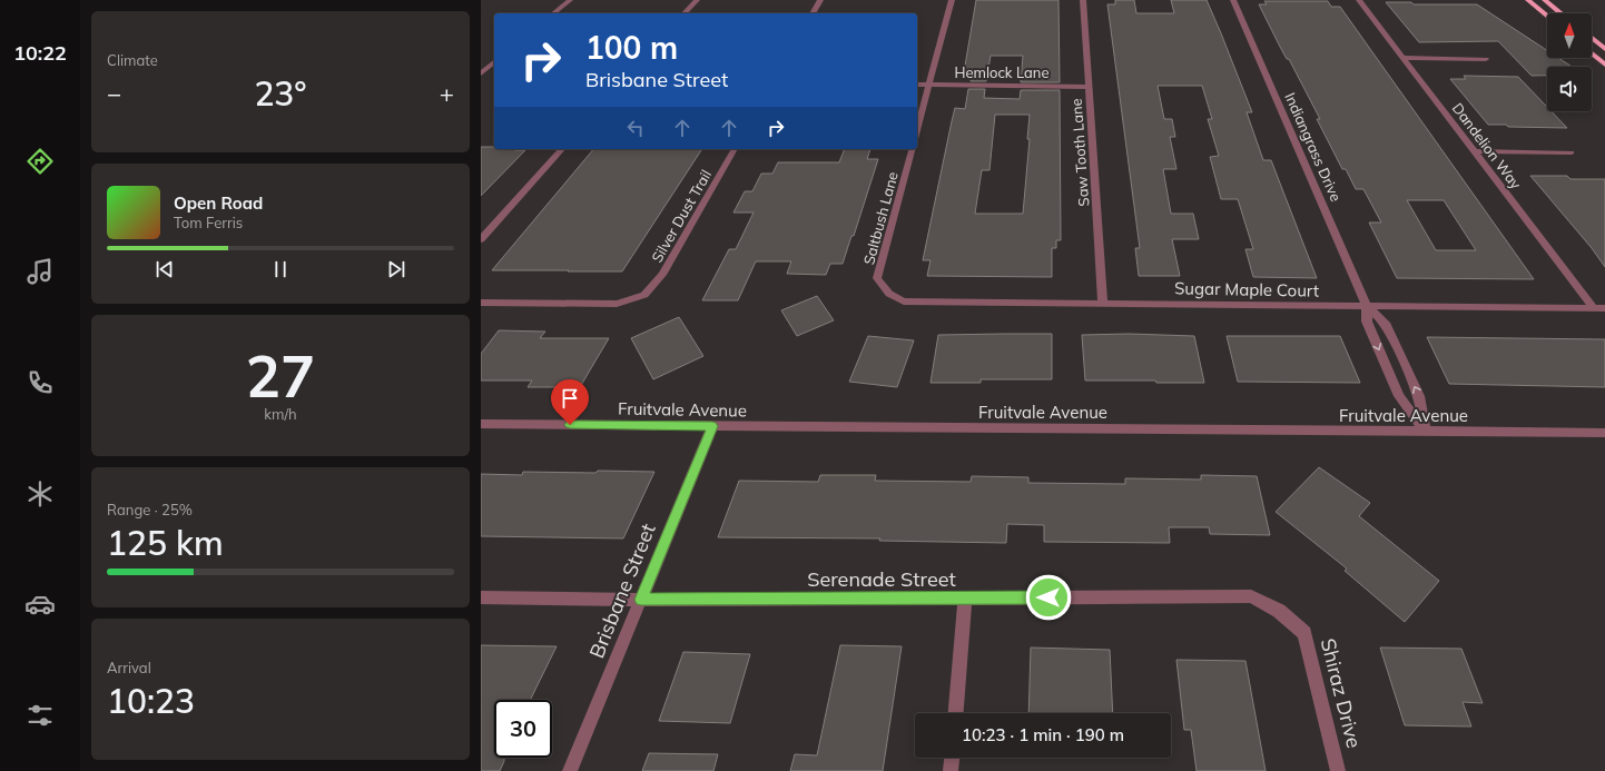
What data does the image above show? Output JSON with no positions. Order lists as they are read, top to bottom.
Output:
{
  "streets": {
    "street": [
      "Hemlock Lane",
      "Dandelion Way",
      "Indiangrass Drive",
      "Saw Tooth Lane",
      "Silver Dust Trail",
      "Saltbush Lane",
      "Sugar Maple Court",
      "Fruitvale Avenue",
      "Serenade Street",
      "Brisbane Street",
      "Shiraz Drive"
    ]
  },
  "crossings": [
    ["Hemlock Lane", "Saw Tooth Lane"],
    ["Dandelion Way", "Sugar Maple Court"],
    ["Indiangrass Drive", "Sugar Maple Court"],
    ["Indiangrass Drive", "Fruitvale Avenue"],
    ["Saw Tooth Lane", "Sugar Maple Court"],
    ["Saltbush Lane", "Sugar Maple Court"],
    ["Fruitvale Avenue", "Brisbane Street"],
    ["Serenade Street", "Brisbane Street"],
    ["Serenade Street", "Shiraz Drive"]
  ],
  "north": "top",
  "page": {
    "tabs": "10:22",
    "tile": [
      "Climate",
      ["27", "km/h"],
      ["Range · 25%", "125 km"],
      ["Arrival", "10:23"]
    ],
    "turn": ["100 m", "Brisbane Street"],
    "heat": ["−", "23°", "+"],
    "song": ["Open Road", "Tom Ferris"],
    "limit": "30",
    "trip": "10:23 · 1 min · 190 m"
  }
}
